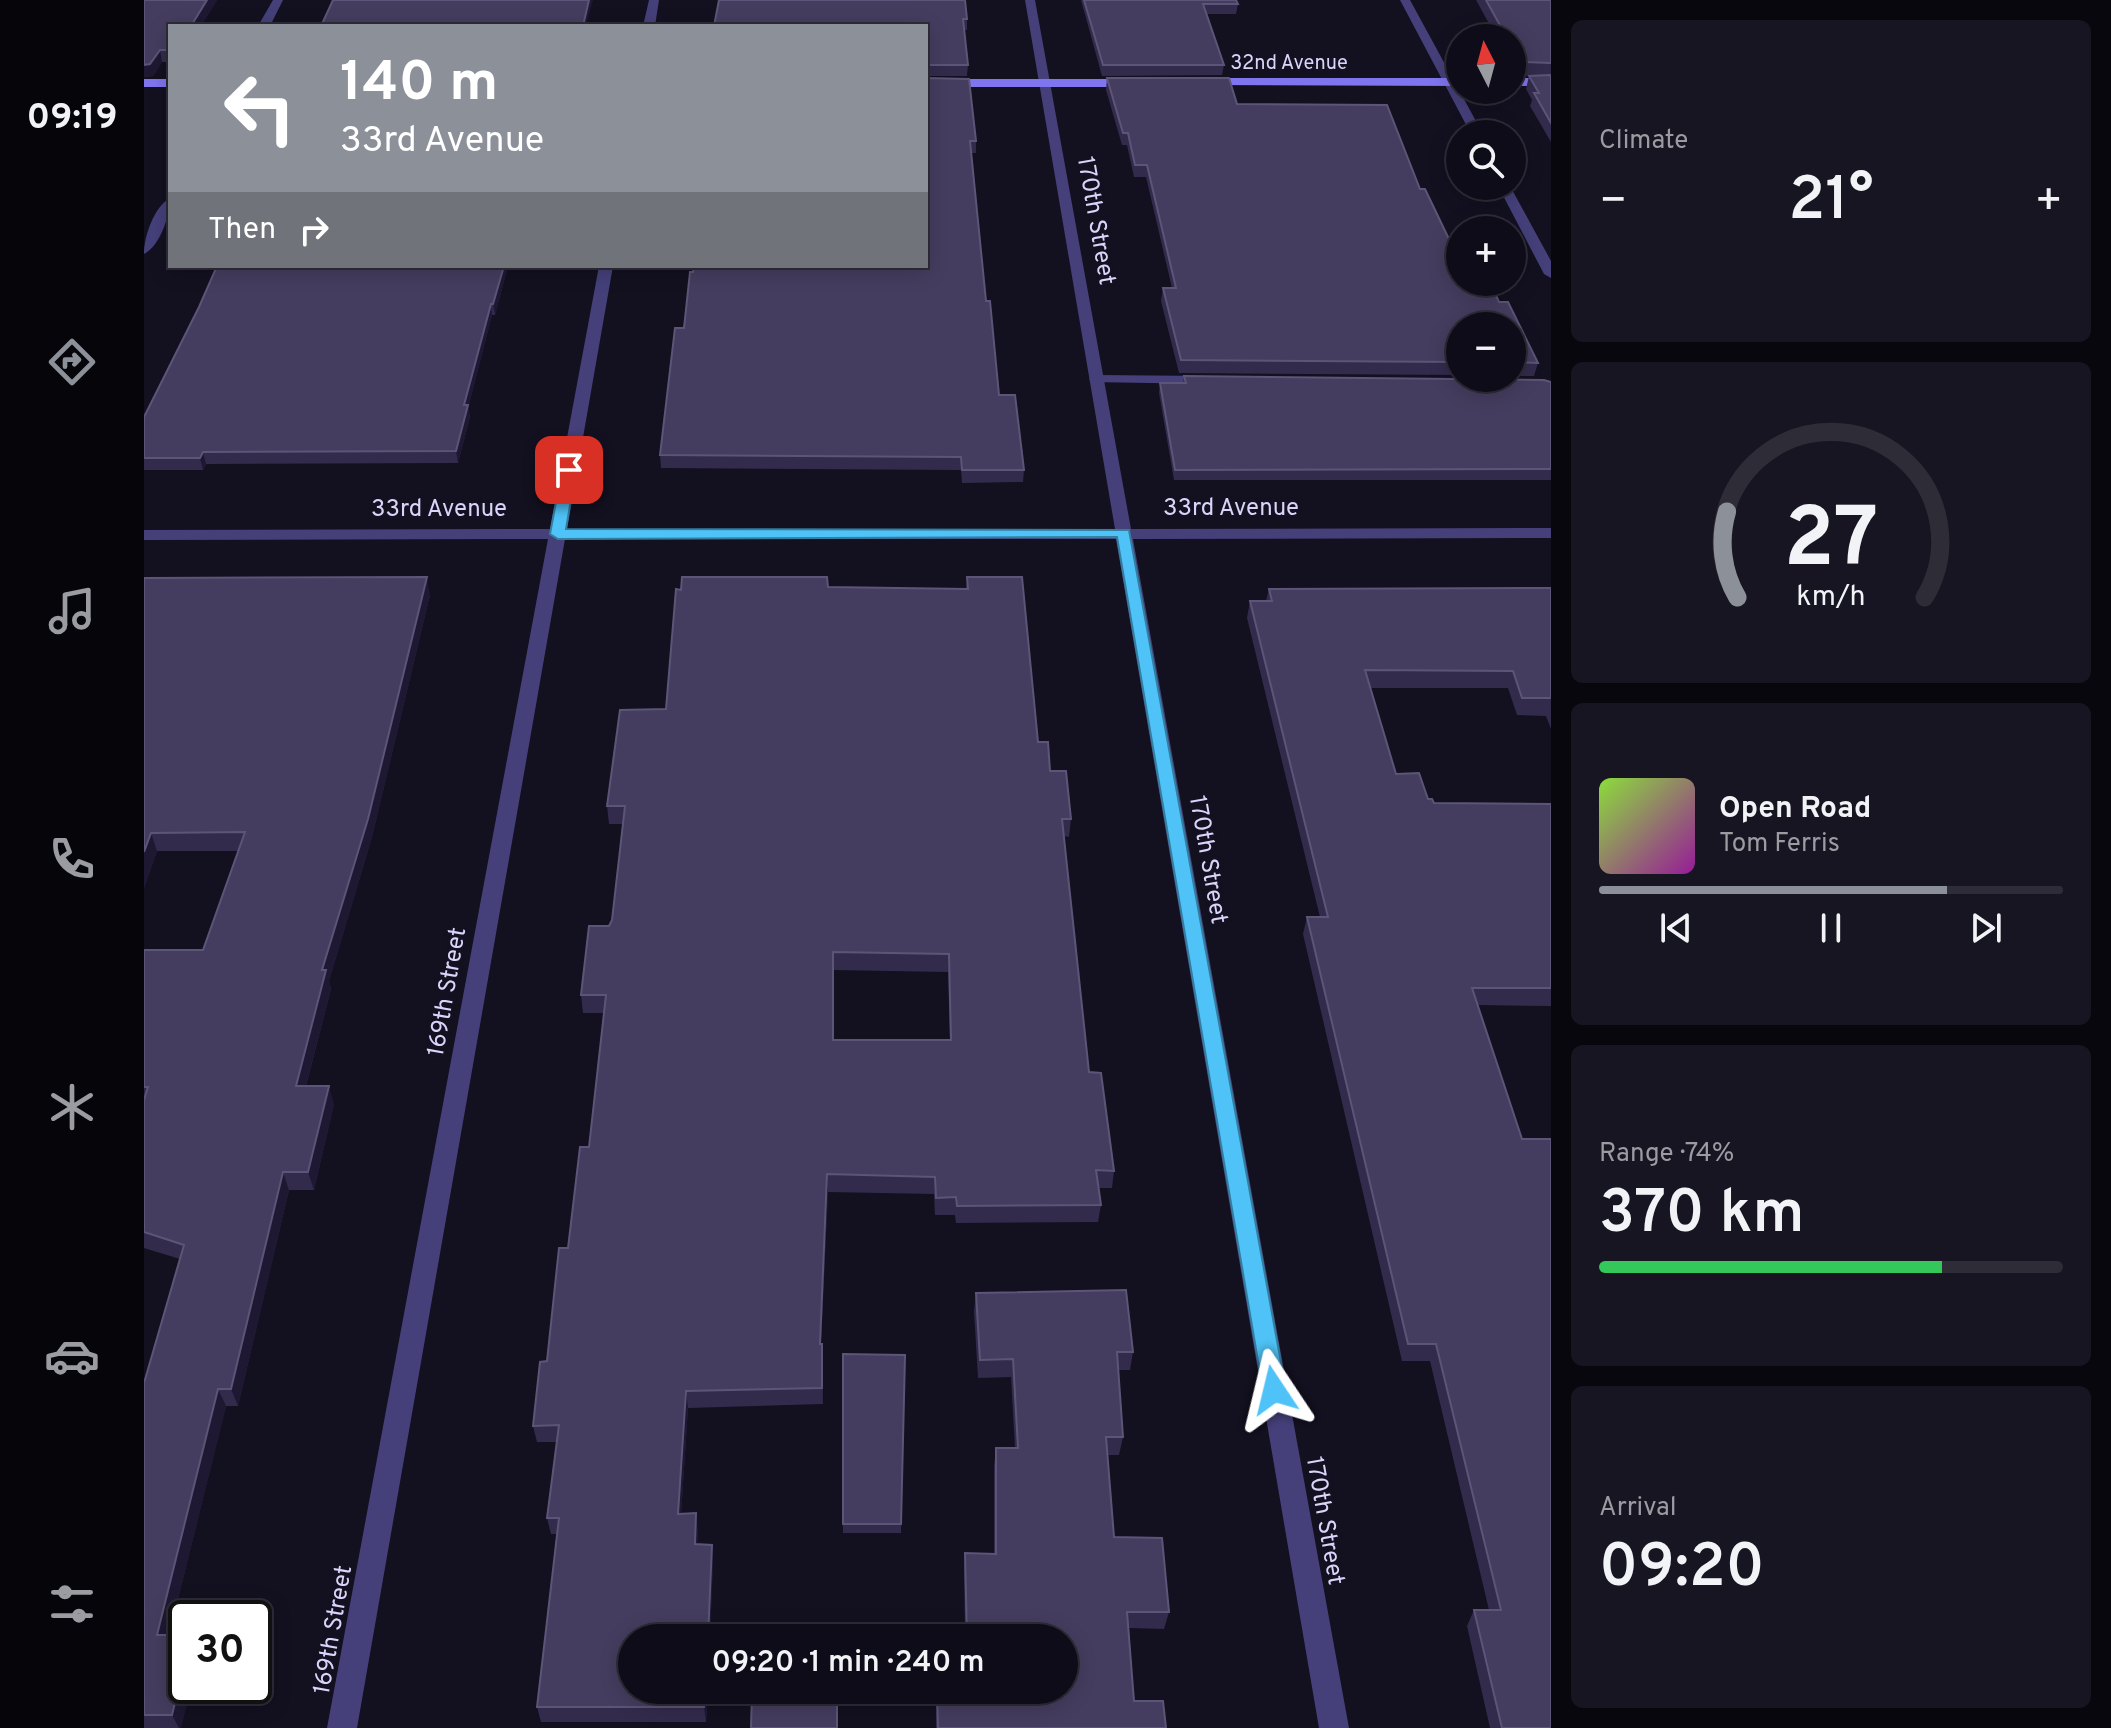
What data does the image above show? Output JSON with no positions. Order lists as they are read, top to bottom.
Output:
{
  "streets": {
    "street": [
      "32nd Avenue",
      "170th Street",
      "33rd Avenue",
      "169th Street"
    ]
  },
  "crossings": [
    ["170th Street", "33rd Avenue"],
    ["33rd Avenue", "169th Street"]
  ],
  "north": "top",
  "page": {
    "tabs": "09:19",
    "tile": [
      "Climate",
      ["Range · 74%", "370 km"],
      ["Arrival", "09:20"]
    ],
    "map_buttons": ["+", "−"],
    "turn": ["140 m", "33rd Avenue"],
    "heat": ["−", "21°", "+"],
    "then": "Then",
    "song": ["Open Road", "Tom Ferris"],
    "limit": "30",
    "trip": "09:20 · 1 min · 240 m",
    "gauge": ["27", "km/h"]
  }
}
